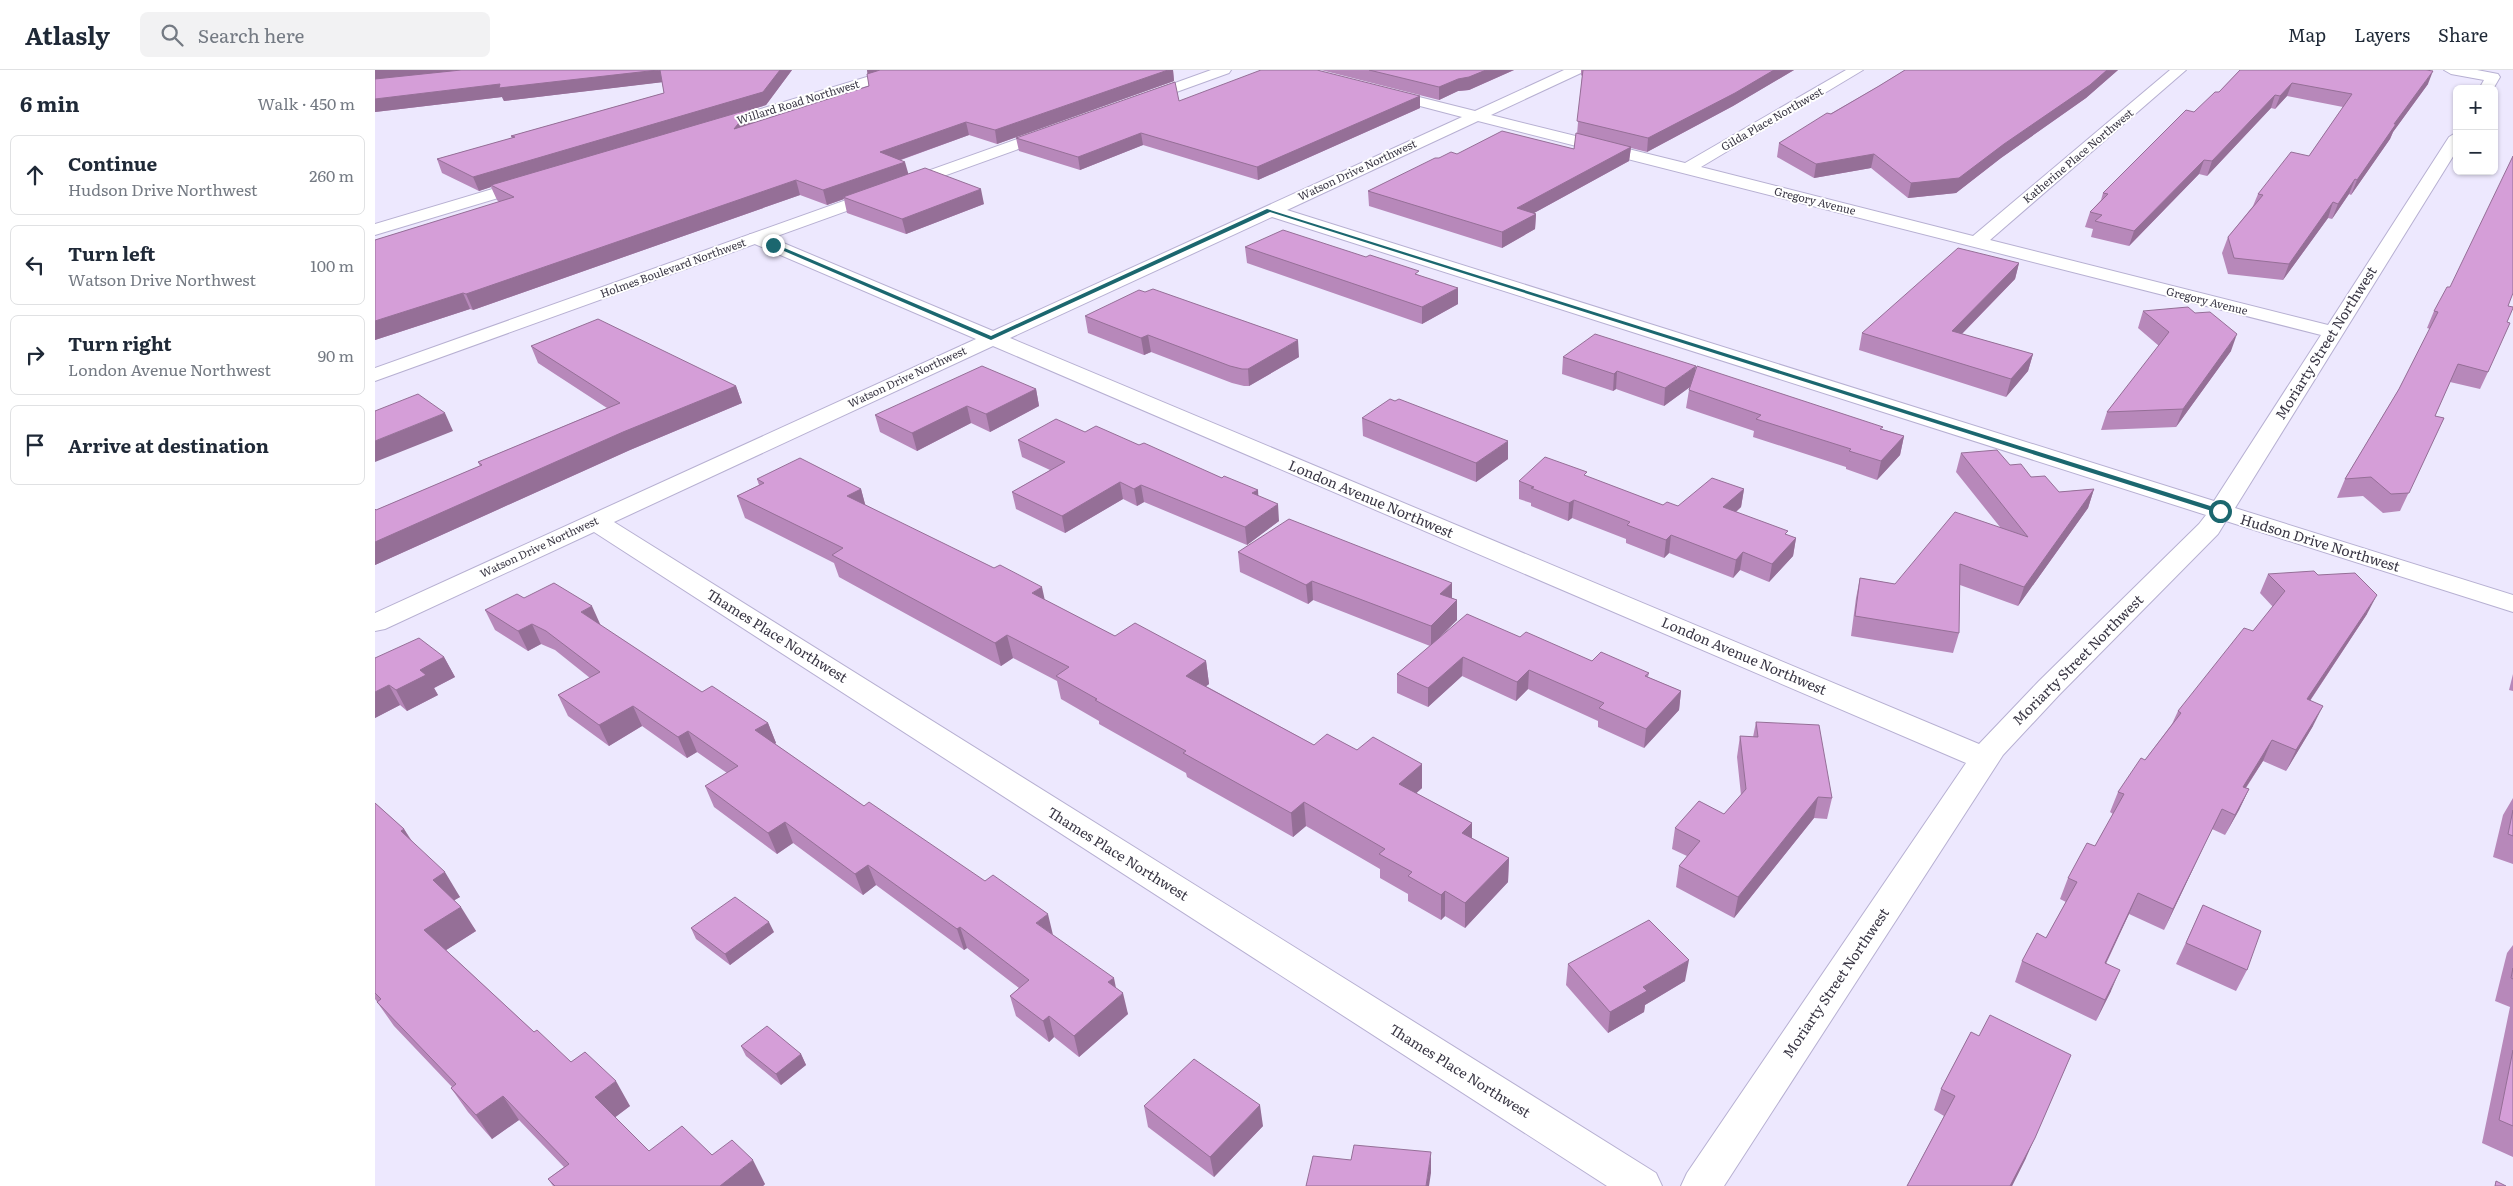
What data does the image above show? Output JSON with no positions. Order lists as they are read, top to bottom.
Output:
{
  "streets": {
    "street": [
      "Willard Road Northwest",
      "Gilda Place Northwest",
      "Katherine Place Northwest",
      "Watson Drive Northwest",
      "Gregory Avenue",
      "Holmes Boulevard Northwest",
      "Moriarty Street Northwest",
      "London Avenue Northwest",
      "Hudson Drive Northwest",
      "Thames Place Northwest"
    ]
  },
  "crossings": [
    ["Gilda Place Northwest", "Gregory Avenue"],
    ["Katherine Place Northwest", "Gregory Avenue"],
    ["Watson Drive Northwest", "Gregory Avenue"],
    ["Watson Drive Northwest", "London Avenue Northwest"],
    ["Watson Drive Northwest", "Hudson Drive Northwest"],
    ["Watson Drive Northwest", "Thames Place Northwest"],
    ["Gregory Avenue", "Moriarty Street Northwest"],
    ["Holmes Boulevard Northwest", "London Avenue Northwest"],
    ["Moriarty Street Northwest", "London Avenue Northwest"],
    ["Moriarty Street Northwest", "Hudson Drive Northwest"]
  ],
  "page": {
    "header": "Atlasly",
    "search": "Search here",
    "nav": ["Map", "Layers", "Share"],
    "heading": ["6 min", "Walk · 450 m"],
    "map_buttons": ["+", "−"],
    "list": [
      ["Continue", "Hudson Drive Northwest", "260 m"],
      ["Turn left", "Watson Drive Northwest", "100 m"],
      ["Turn right", "London Avenue Northwest", "90 m"],
      "Arrive at destination"
    ]
  }
}
